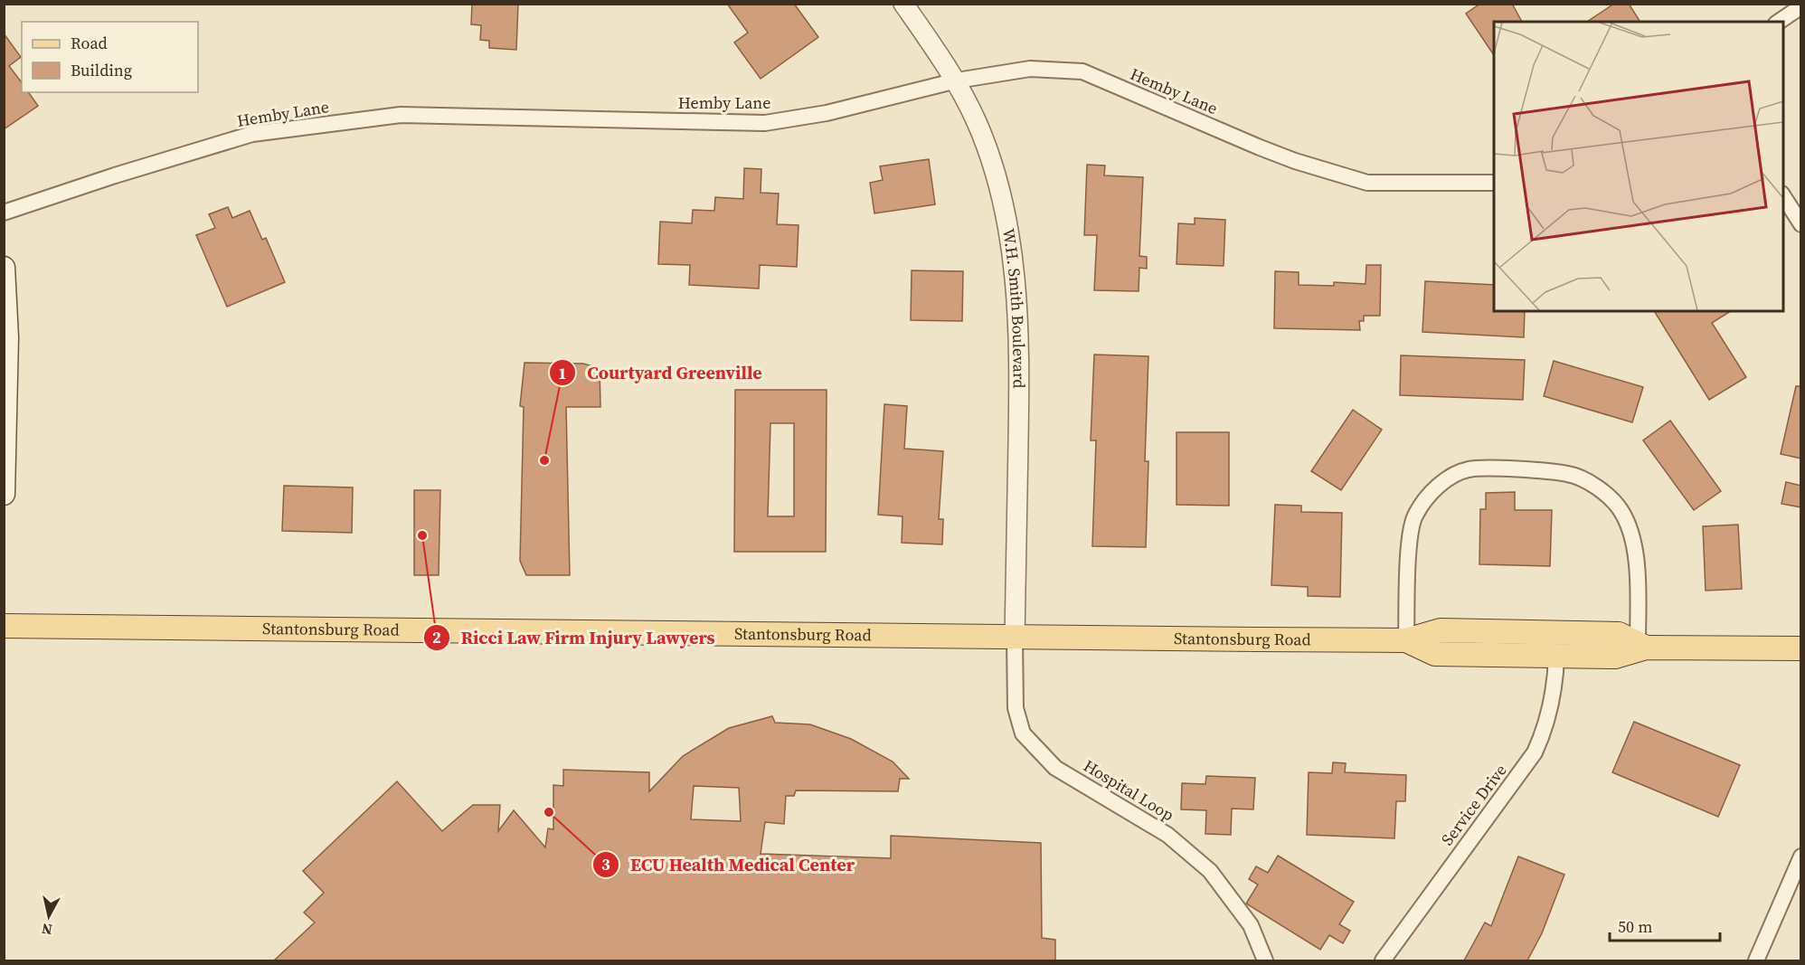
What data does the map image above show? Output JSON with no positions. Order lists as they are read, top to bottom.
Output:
{
  "streets": {
    "main road": ["Stantonsburg Road"],
    "street": [
      "Hemby Lane",
      "W.H. Smith Boulevard",
      "Hospital Loop",
      "Service Drive"
    ]
  },
  "crossings": [
    ["Hemby Lane", "W.H. Smith Boulevard"],
    ["W.H. Smith Boulevard", "Stantonsburg Road"],
    ["W.H. Smith Boulevard", "Hospital Loop"],
    ["Stantonsburg Road", "Hospital Loop"],
    ["Stantonsburg Road", "Service Drive"]
  ],
  "places": ["Courtyard Greenville", "Ricci Law Firm Injury Lawyers", "ECU Health Medical Center"],
  "legend": ["Road", "Building"],
  "scale_bar": "50 m",
  "north": "bottom"
}
